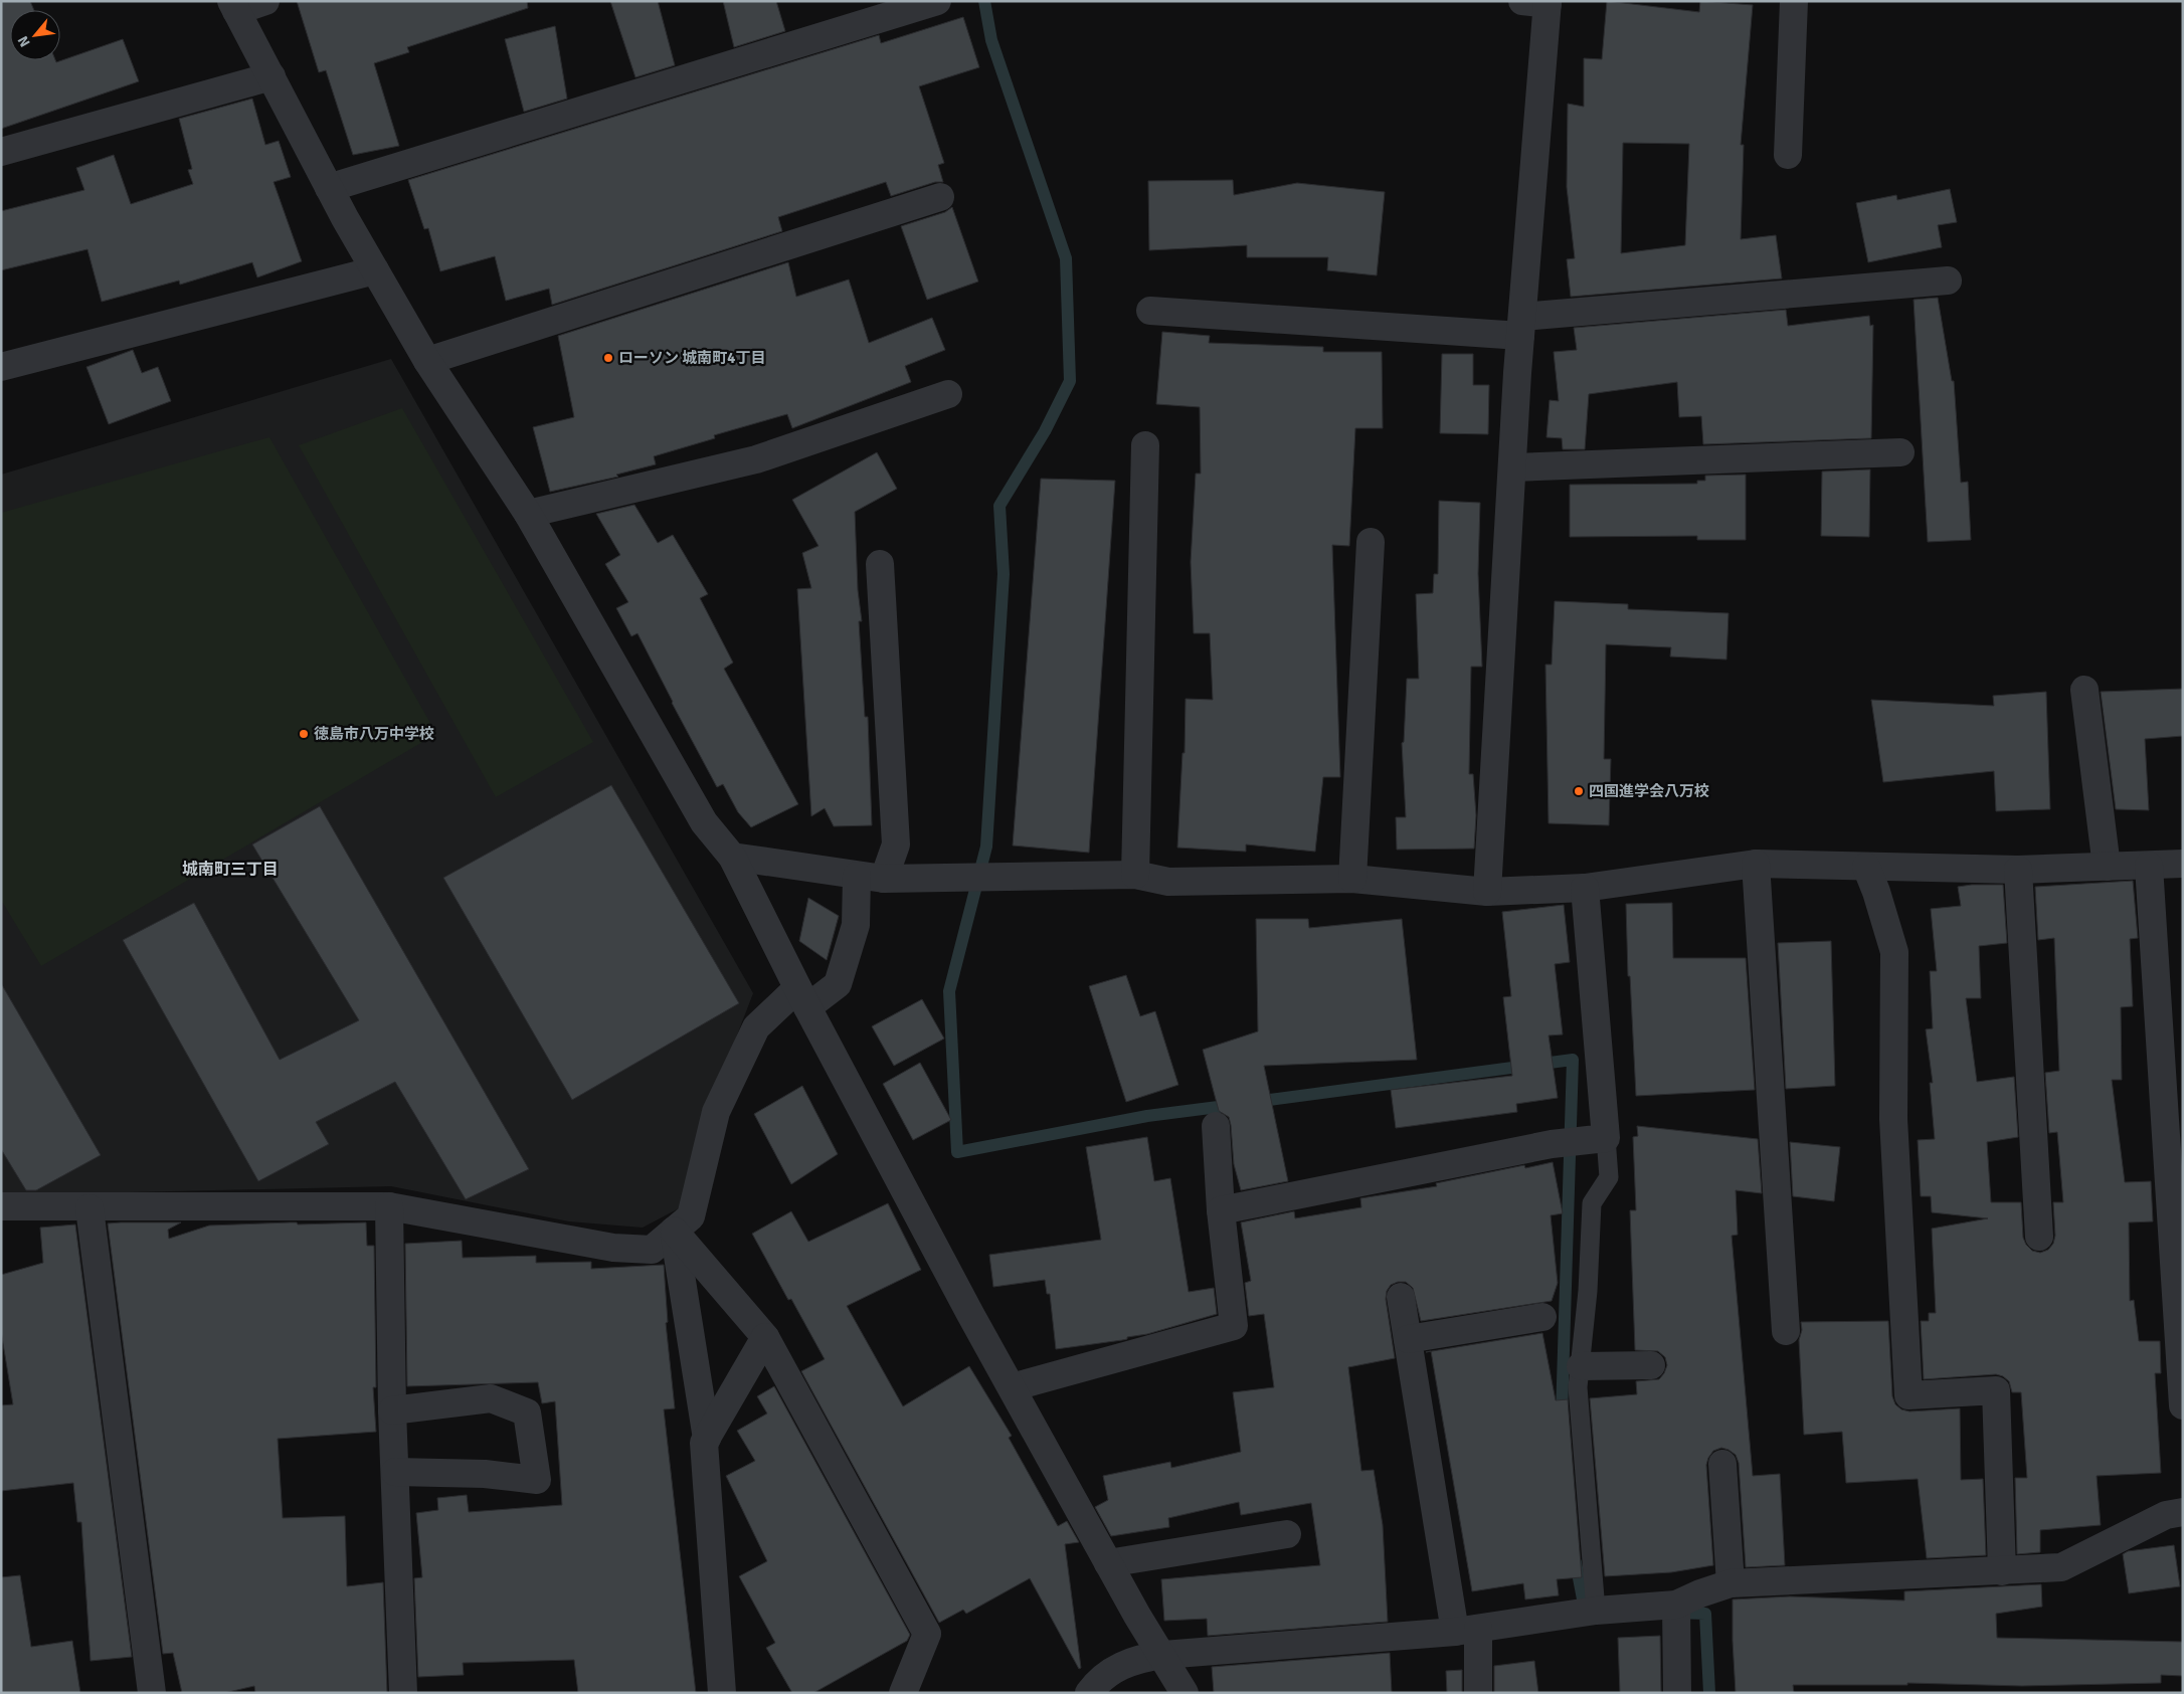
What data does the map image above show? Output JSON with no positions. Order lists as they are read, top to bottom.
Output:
{
  "districts": ["城南町三丁目"],
  "places": ["ローソン 城南町4丁目", "徳島市八万中学校", "四国進学会八万校"],
  "north": "bottom left"
}
